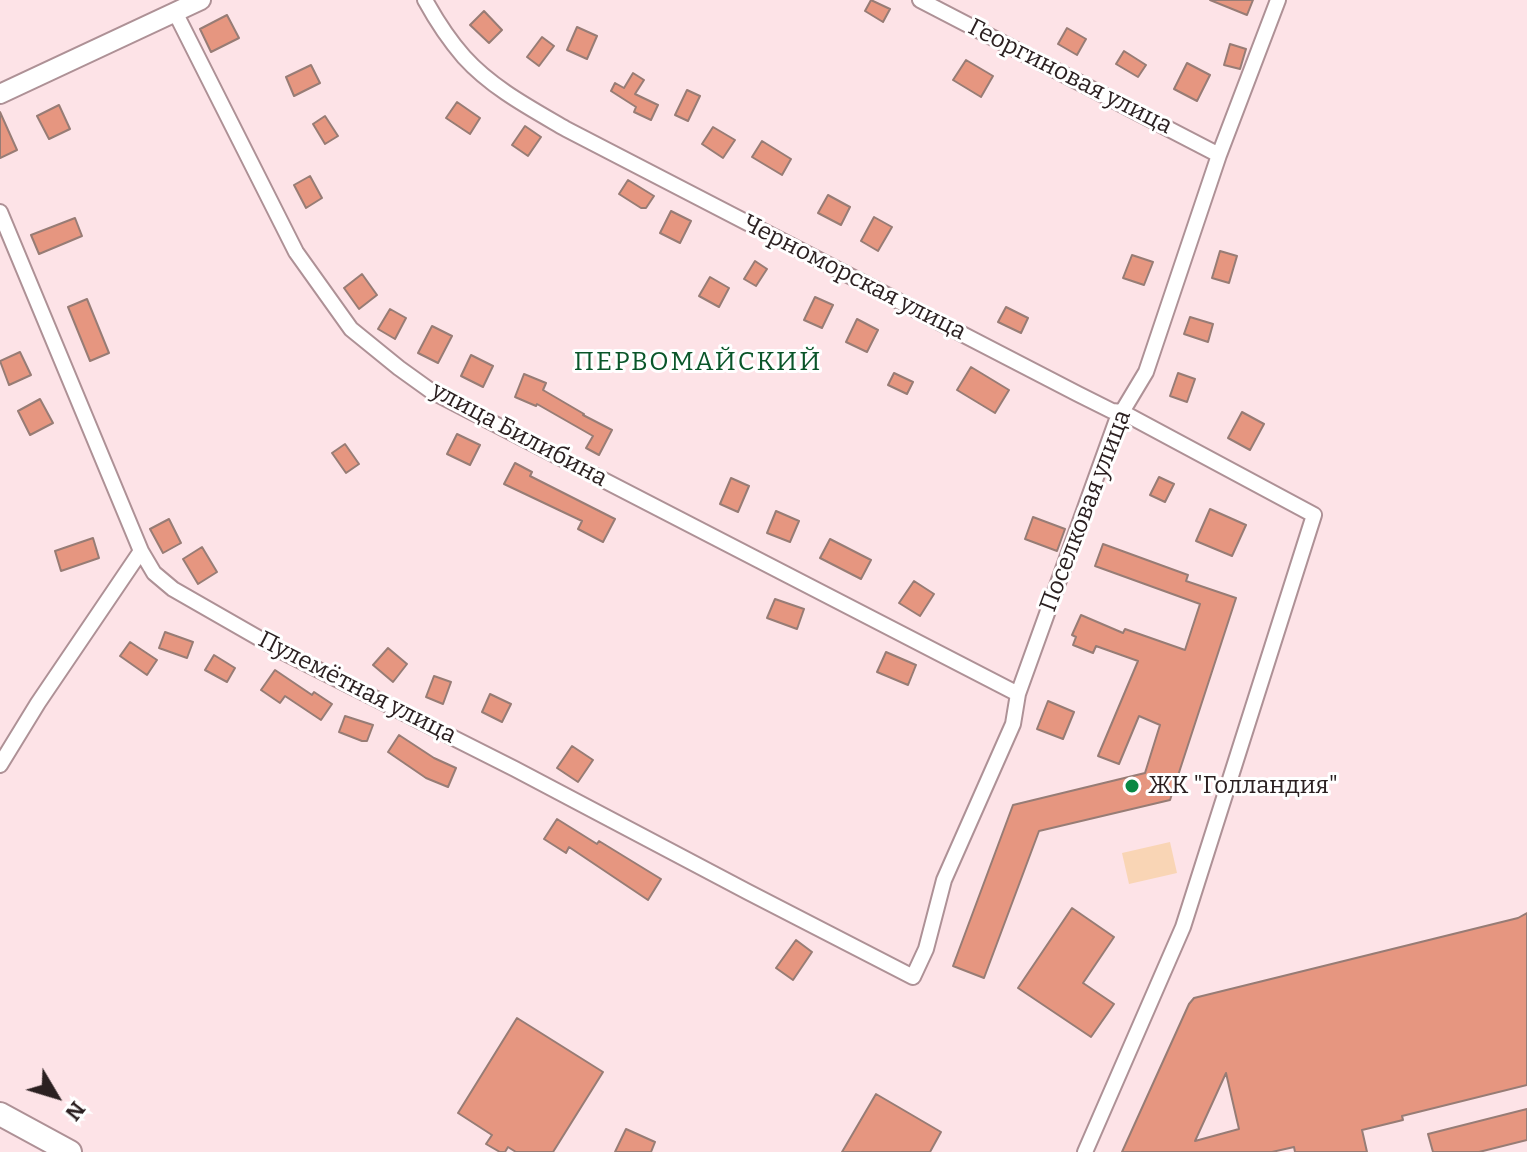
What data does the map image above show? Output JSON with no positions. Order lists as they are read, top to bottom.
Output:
{
  "streets": {
    "street": [
      "Георгиновая улица",
      "Черноморская улица",
      "улица Билибина",
      "Поселковая улица",
      "Пулемётная улица"
    ]
  },
  "crossings": [
    ["Георгиновая улица", "Поселковая улица"],
    ["Черноморская улица", "Поселковая улица"],
    ["улица Билибина", "Поселковая улица"],
    ["Поселковая улица", "Пулемётная улица"]
  ],
  "districts": ["ПЕРВОМАЙСКИЙ"],
  "places": ["ЖК \"Голландия\""],
  "north": "bottom right"
}
